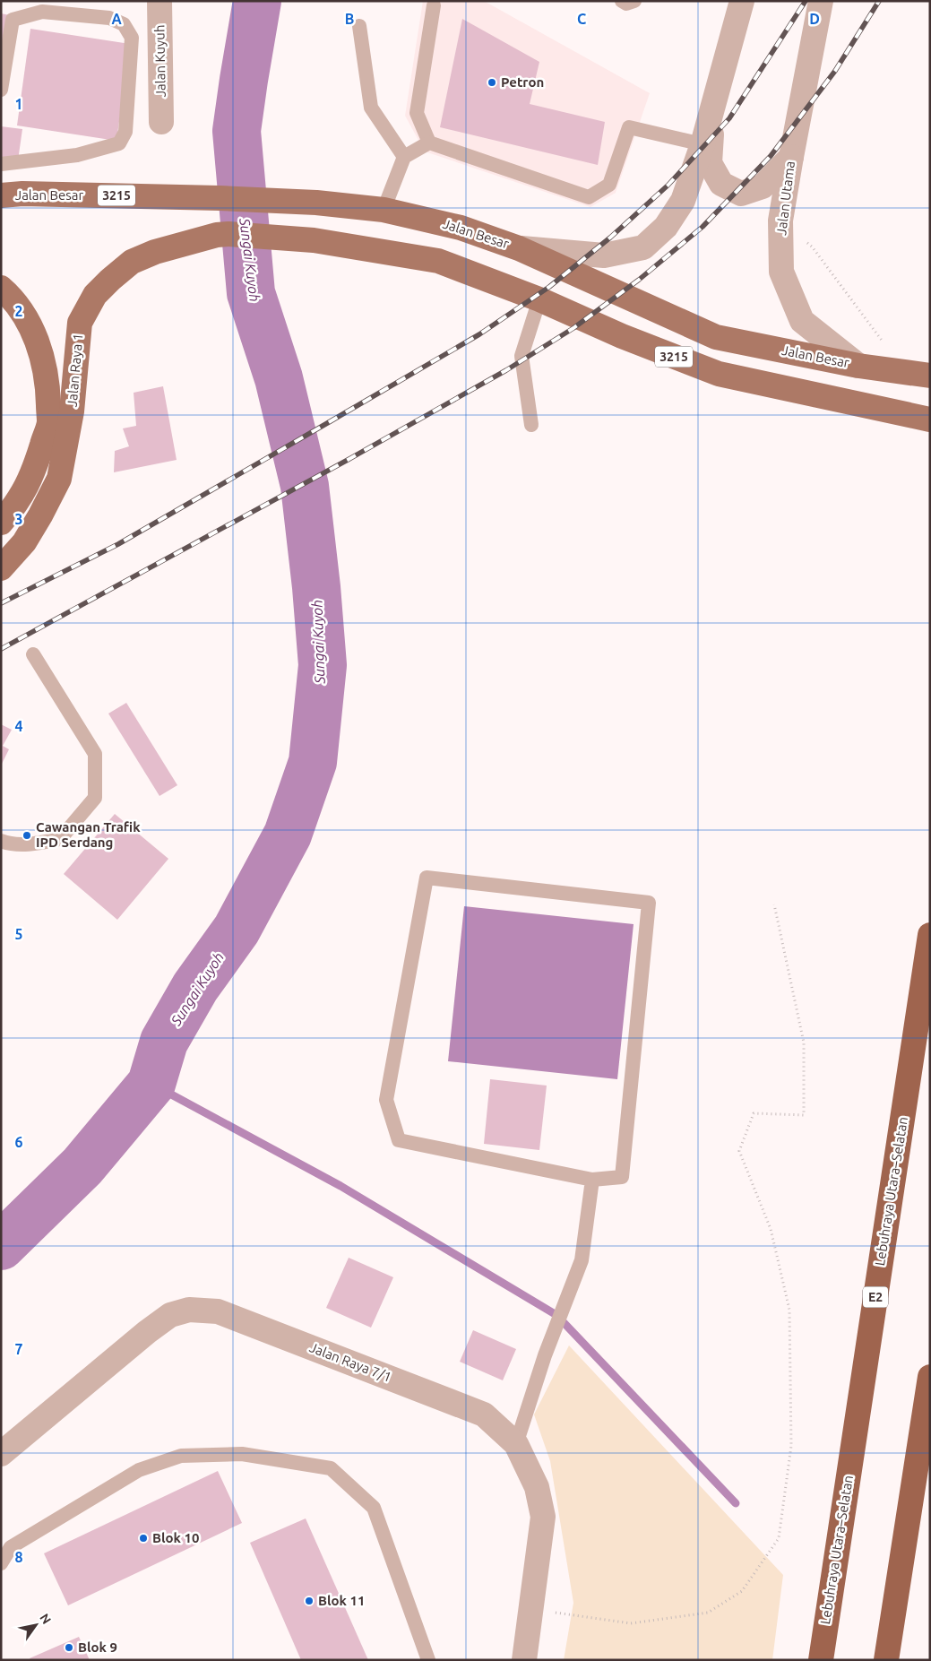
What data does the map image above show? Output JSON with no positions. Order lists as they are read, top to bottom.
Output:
{
  "streets": {
    "highway": ["Lebuhraya Utara–Selatan", "E2"],
    "main road": ["Jalan Besar", "3215", "Jalan Raya 1"],
    "street": ["Jalan Kuyuh", "Jalan Utama", "Jalan Raya 7/1"]
  },
  "crossings": [
    ["Jalan Besar", "Jalan Utama"],
    ["3215", "Jalan Raya 1"]
  ],
  "water": ["Sungai Kuyoh"],
  "places": [
    "Petron",
    "Cawangan Trafik IPD Serdang",
    "Blok 10",
    "Blok 11",
    "Blok 9"
  ],
  "north": "top right",
  "grid": {
    "columns": [
      "A",
      "B",
      "C",
      "D"
    ],
    "rows": [
      "1",
      "2",
      "3",
      "4",
      "5",
      "6",
      "7",
      "8"
    ]
  }
}
